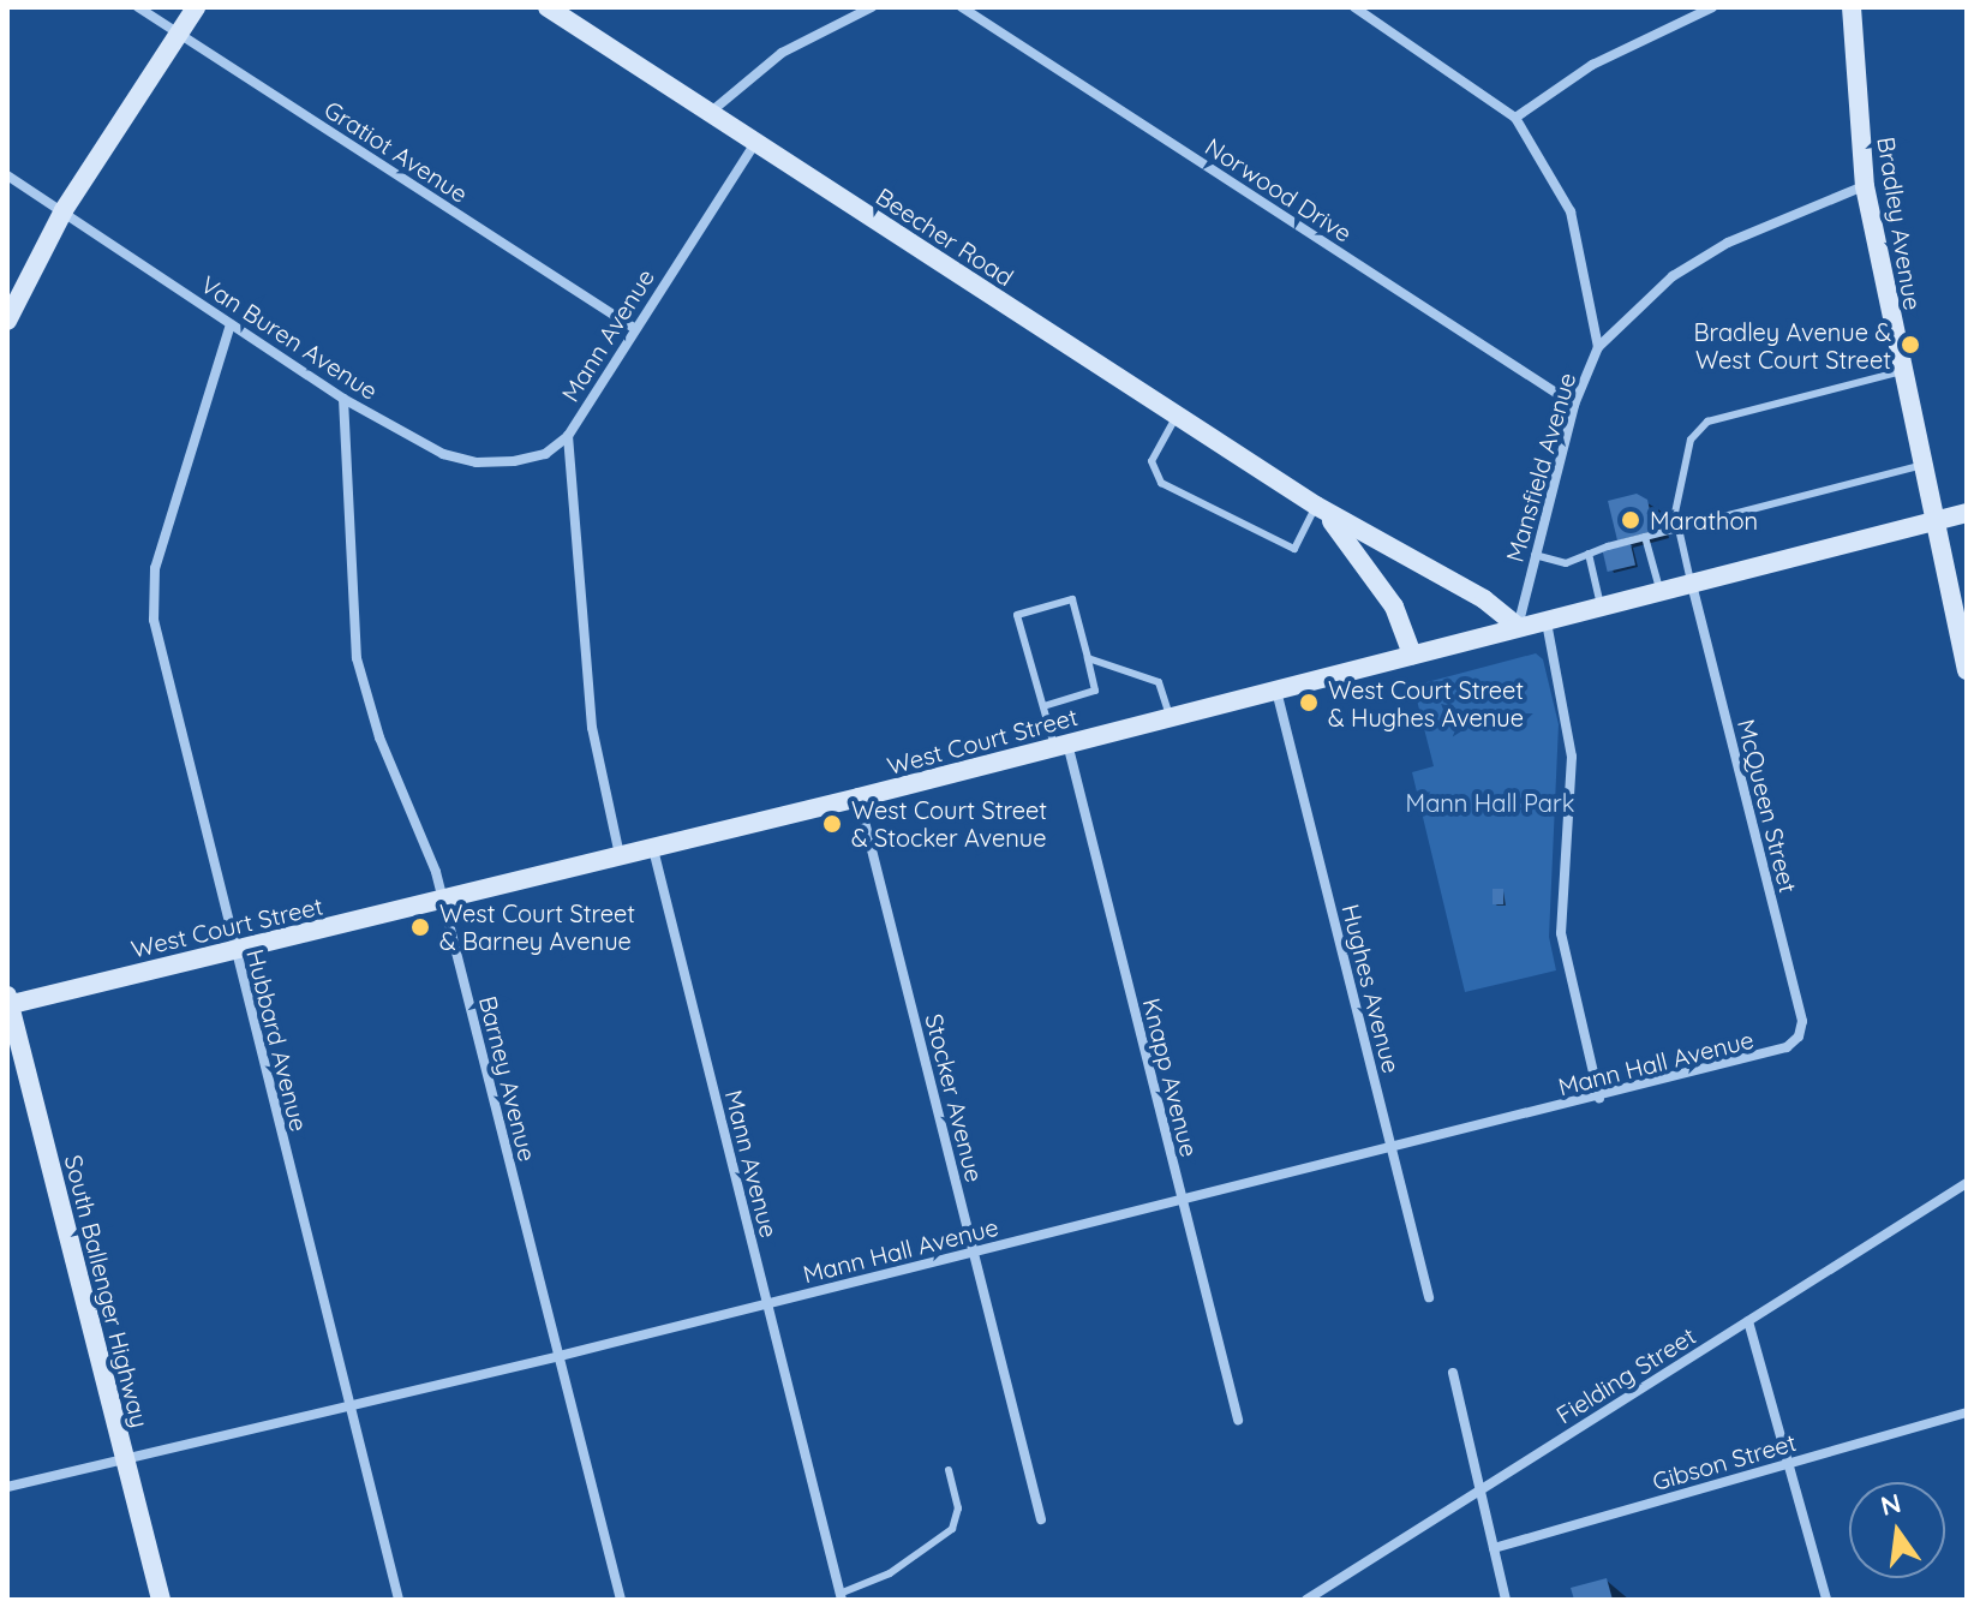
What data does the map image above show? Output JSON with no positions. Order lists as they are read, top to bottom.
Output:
{
  "streets": {
    "street": [
      "Gratiot Avenue",
      "Norwood Drive",
      "Bradley Avenue",
      "Beecher Road",
      "Mann Avenue",
      "Van Buren Avenue",
      "Mansfield Avenue",
      "West Court Street",
      "McQueen Street",
      "Hughes Avenue",
      "Hubbard Avenue",
      "Mann Hall Avenue",
      "Knapp Avenue",
      "Barney Avenue",
      "Stocker Avenue",
      "South Ballenger Highway",
      "Fielding Street",
      "Gibson Street"
    ]
  },
  "crossings": [
    ["Gratiot Avenue", "Mann Avenue"],
    ["Norwood Drive", "Mansfield Avenue"],
    ["Bradley Avenue", "Mansfield Avenue"],
    ["Bradley Avenue", "West Court Street"],
    ["Beecher Road", "Mann Avenue"],
    ["Beecher Road", "Mansfield Avenue"],
    ["Beecher Road", "West Court Street"],
    ["Mann Avenue", "Van Buren Avenue"],
    ["Mann Avenue", "West Court Street"],
    ["Mann Avenue", "Mann Hall Avenue"],
    ["Van Buren Avenue", "Hubbard Avenue"],
    ["Van Buren Avenue", "Barney Avenue"],
    ["Mansfield Avenue", "West Court Street"],
    ["West Court Street", "McQueen Street"],
    ["West Court Street", "Hughes Avenue"],
    ["West Court Street", "Hubbard Avenue"],
    ["West Court Street", "Knapp Avenue"],
    ["West Court Street", "Barney Avenue"],
    ["West Court Street", "Stocker Avenue"],
    ["West Court Street", "South Ballenger Highway"],
    ["McQueen Street", "Mann Hall Avenue"],
    ["Hughes Avenue", "Mann Hall Avenue"],
    ["Hubbard Avenue", "Mann Hall Avenue"],
    ["Mann Hall Avenue", "Knapp Avenue"],
    ["Mann Hall Avenue", "Barney Avenue"],
    ["Mann Hall Avenue", "Stocker Avenue"],
    ["Mann Hall Avenue", "South Ballenger Highway"]
  ],
  "parks": ["Mann Hall Park"],
  "places": [
    "Bradley Avenue & West Court Street",
    "Marathon",
    "West Court Street & Hughes Avenue",
    "West Court Street & Stocker Avenue",
    "West Court Street & Barney Avenue"
  ],
  "north": "top"
}
